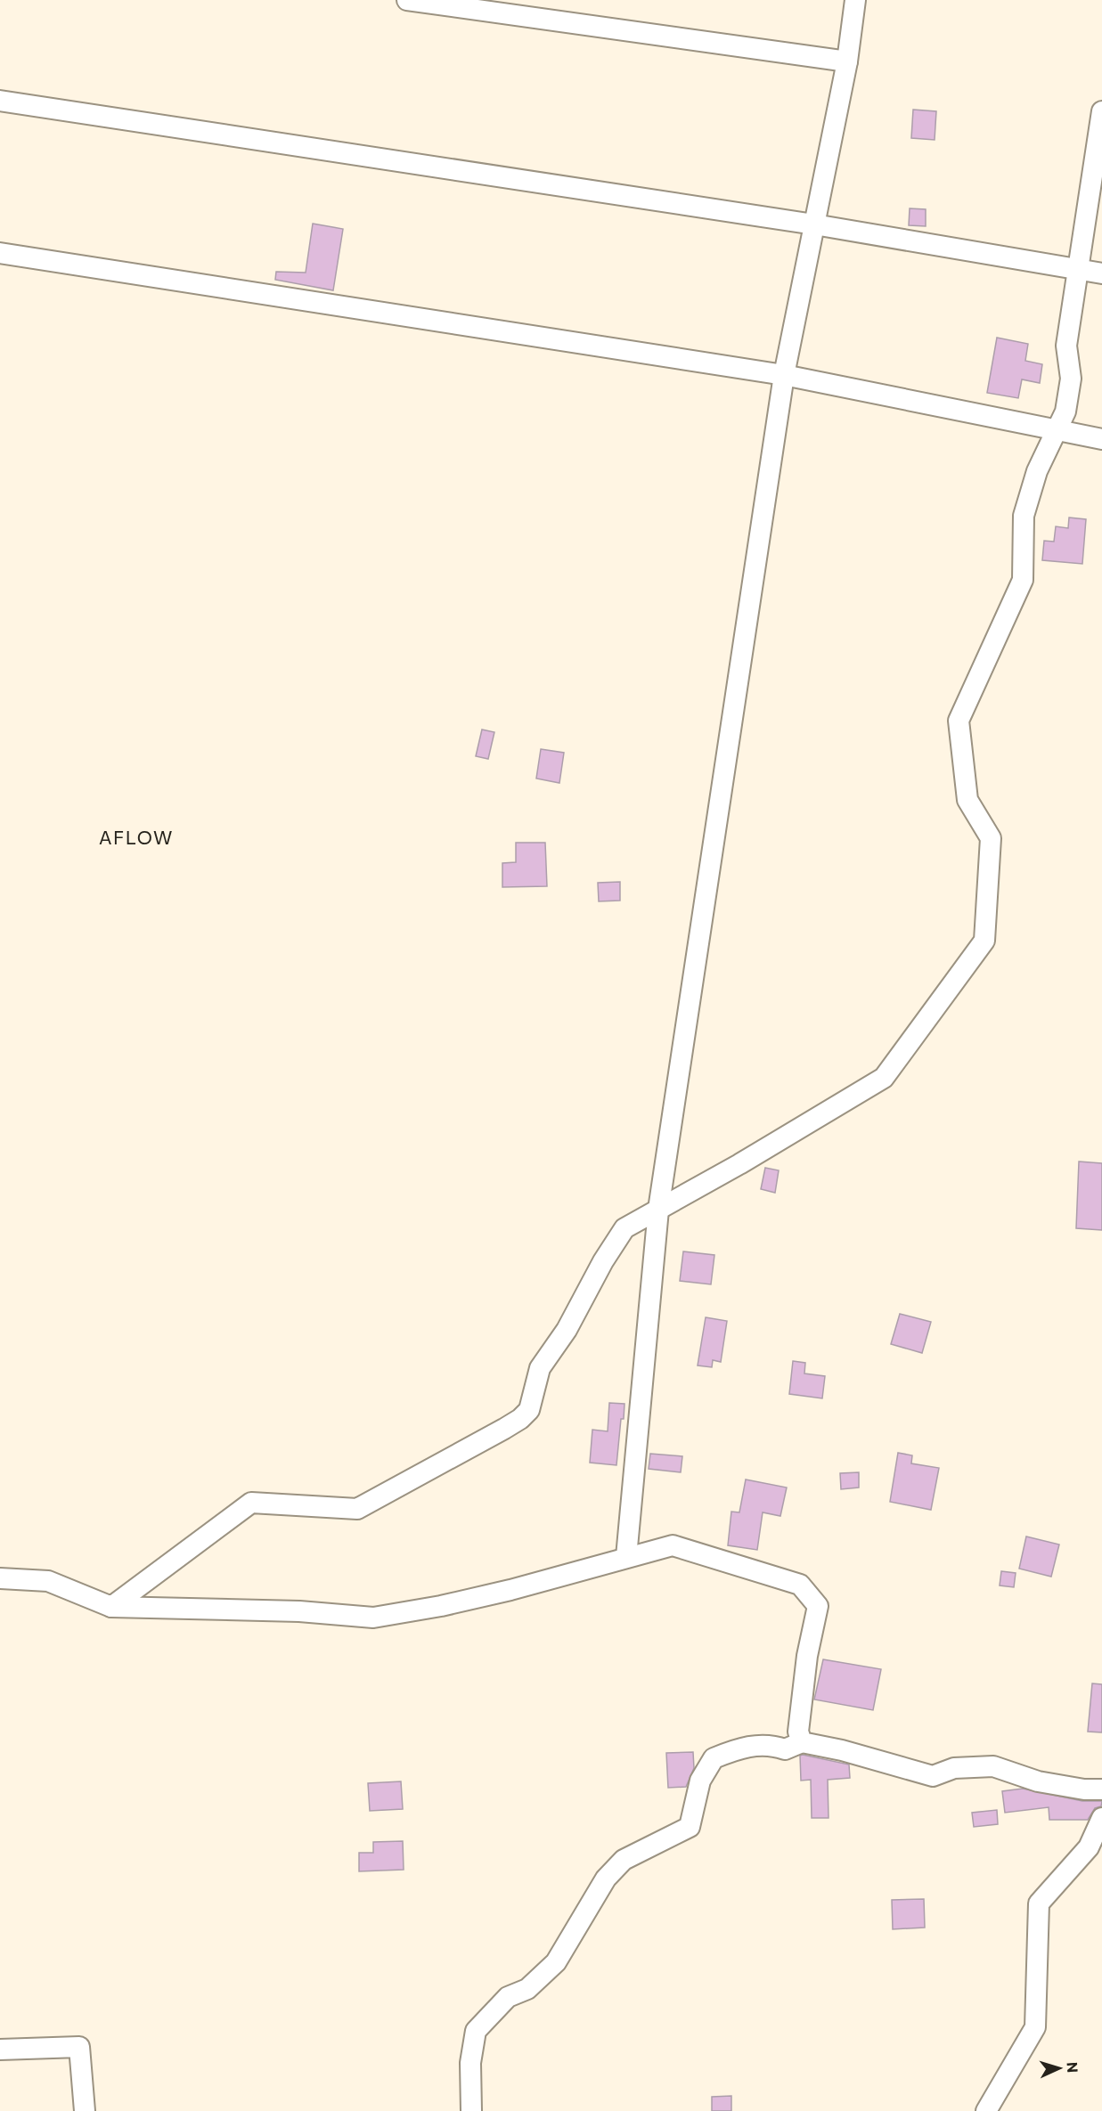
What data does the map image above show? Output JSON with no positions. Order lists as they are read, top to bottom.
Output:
{
  "districts": ["AFLOW"],
  "north": "right"
}
